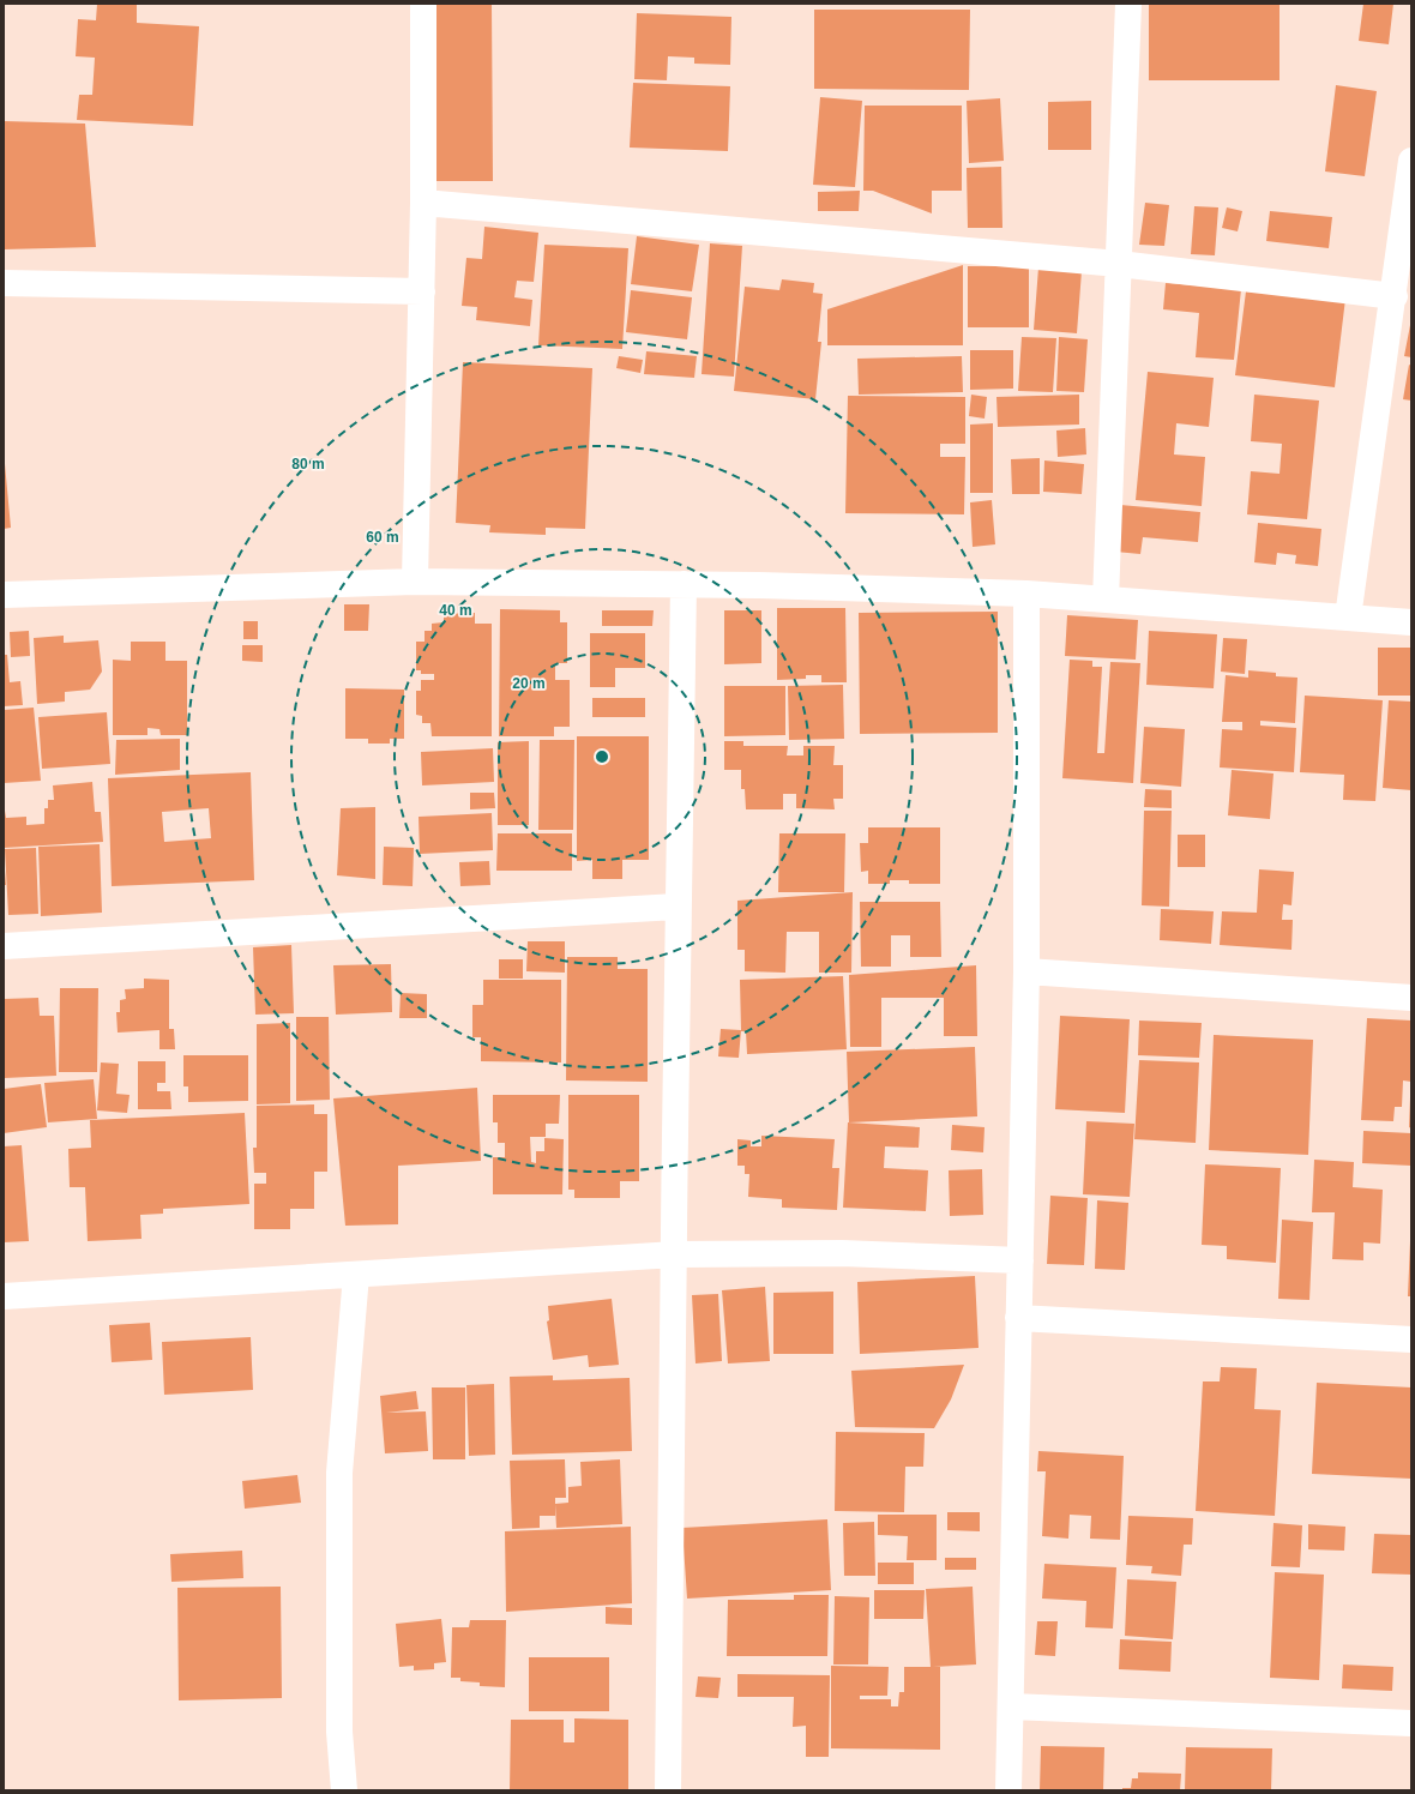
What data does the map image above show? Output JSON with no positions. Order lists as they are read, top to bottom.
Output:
{
  "rings": [
    "80 m",
    "60 m",
    "40 m",
    "20 m"
  ]
}
